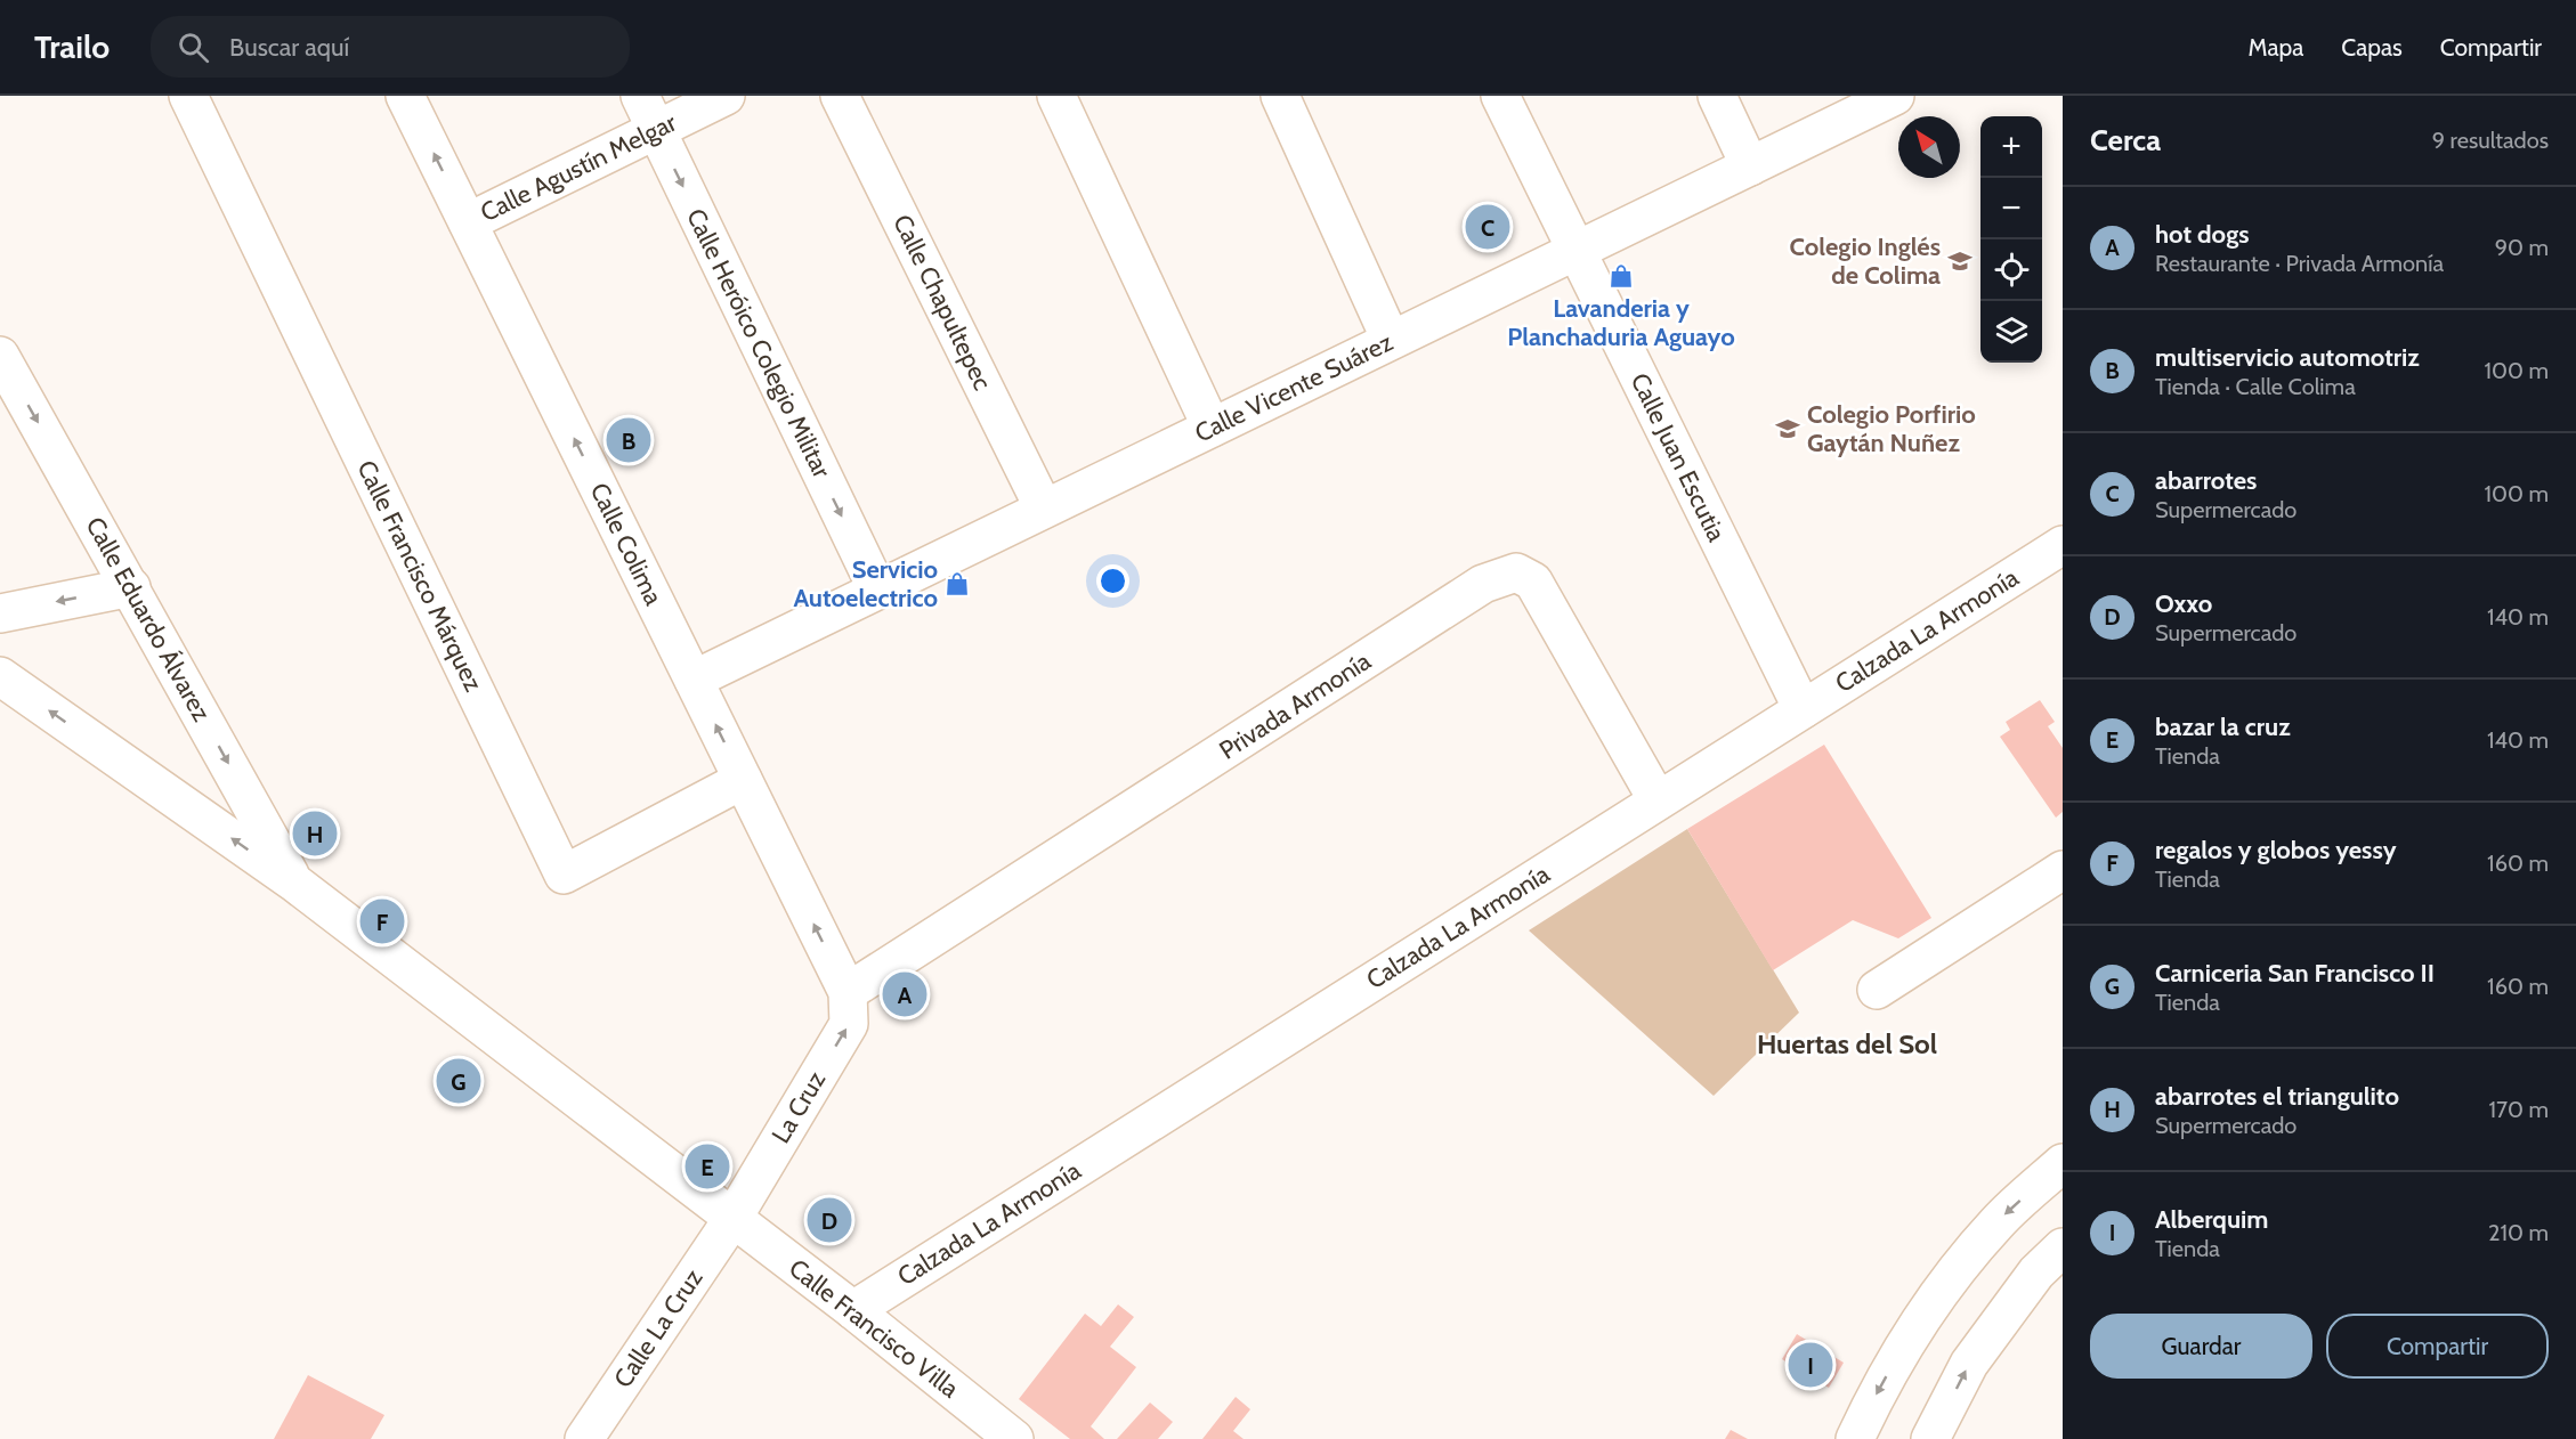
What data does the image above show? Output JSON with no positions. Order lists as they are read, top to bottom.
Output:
{
  "streets": {
    "street": [
      "Calle Agustín Melgar",
      "Calle Chapultepec",
      "Calle Heróico Colegio Militar",
      "Calle Vicente Suárez",
      "Calle Juan Escutia",
      "Calle Colima",
      "Calle Francisco Márquez",
      "Calle Eduardo Álvarez",
      "Calzada La Armonía",
      "Privada Armonía",
      "La Cruz",
      "Calle La Cruz",
      "Calle Francisco Villa"
    ]
  },
  "crossings": [
    ["Calle Agustín Melgar", "Calle Heróico Colegio Militar"],
    ["Calle Agustín Melgar", "Calle Colima"],
    ["Calle Chapultepec", "Calle Vicente Suárez"],
    ["Calle Heróico Colegio Militar", "Calle Vicente Suárez"],
    ["Calle Vicente Suárez", "Calle Juan Escutia"],
    ["Calle Vicente Suárez", "Calle Colima"],
    ["Calle Juan Escutia", "Calzada La Armonía"],
    ["Calle Colima", "Calle Francisco Márquez"],
    ["Calle Colima", "Privada Armonía"],
    ["Calle Colima", "La Cruz"],
    ["Calle Eduardo Álvarez", "Calle Francisco Villa"],
    ["Calzada La Armonía", "Privada Armonía"],
    ["Calzada La Armonía", "Calle Francisco Villa"],
    ["Privada Armonía", "La Cruz"],
    ["La Cruz", "Calle La Cruz"],
    ["La Cruz", "Calle Francisco Villa"],
    ["Calle La Cruz", "Calle Francisco Villa"]
  ],
  "one_way": [
    "Calle Heróico Colegio Militar",
    "Calle Colima",
    "Calle Eduardo Álvarez",
    "La Cruz"
  ],
  "districts": ["Huertas del Sol"],
  "places": {
    "school or university": ["Colegio Inglés de Colima", "Colegio Porfirio Gaytán Nuñez"],
    "shop": ["Lavanderia y Planchaduria Aguayo", "Servicio Autoelectrico"]
  },
  "north": "top left",
  "page": {
    "header": "Trailo",
    "search": "Buscar aquí",
    "nav": ["Mapa", "Capas", "Compartir"],
    "heading": ["Cerca", "9 resultados"],
    "map_buttons": ["+", "−"],
    "list": [
      {
        "mark": "A",
        "name": "hot dogs",
        "note": "Restaurante · Privada Armonía",
        "value": "90 m"
      },
      {
        "mark": "B",
        "name": "multiservicio automotriz",
        "note": "Tienda · Calle Colima",
        "value": "100 m"
      },
      {
        "mark": "C",
        "name": "abarrotes",
        "note": "Supermercado",
        "value": "100 m"
      },
      {
        "mark": "D",
        "name": "Oxxo",
        "note": "Supermercado",
        "value": "140 m"
      },
      {
        "mark": "E",
        "name": "bazar la cruz",
        "note": "Tienda",
        "value": "140 m"
      },
      {
        "mark": "F",
        "name": "regalos y globos yessy",
        "note": "Tienda",
        "value": "160 m"
      },
      {
        "mark": "G",
        "name": "Carniceria San Francisco II",
        "note": "Tienda",
        "value": "160 m"
      },
      {
        "mark": "H",
        "name": "abarrotes el triangulito",
        "note": "Supermercado",
        "value": "170 m"
      },
      {
        "mark": "I",
        "name": "Alberquim",
        "note": "Tienda",
        "value": "210 m"
      }
    ],
    "pins": [
      "C",
      "B",
      "H",
      "F",
      "A",
      "G",
      "E",
      "D",
      "I"
    ],
    "buttons": ["Guardar", "Compartir"]
  }
}
